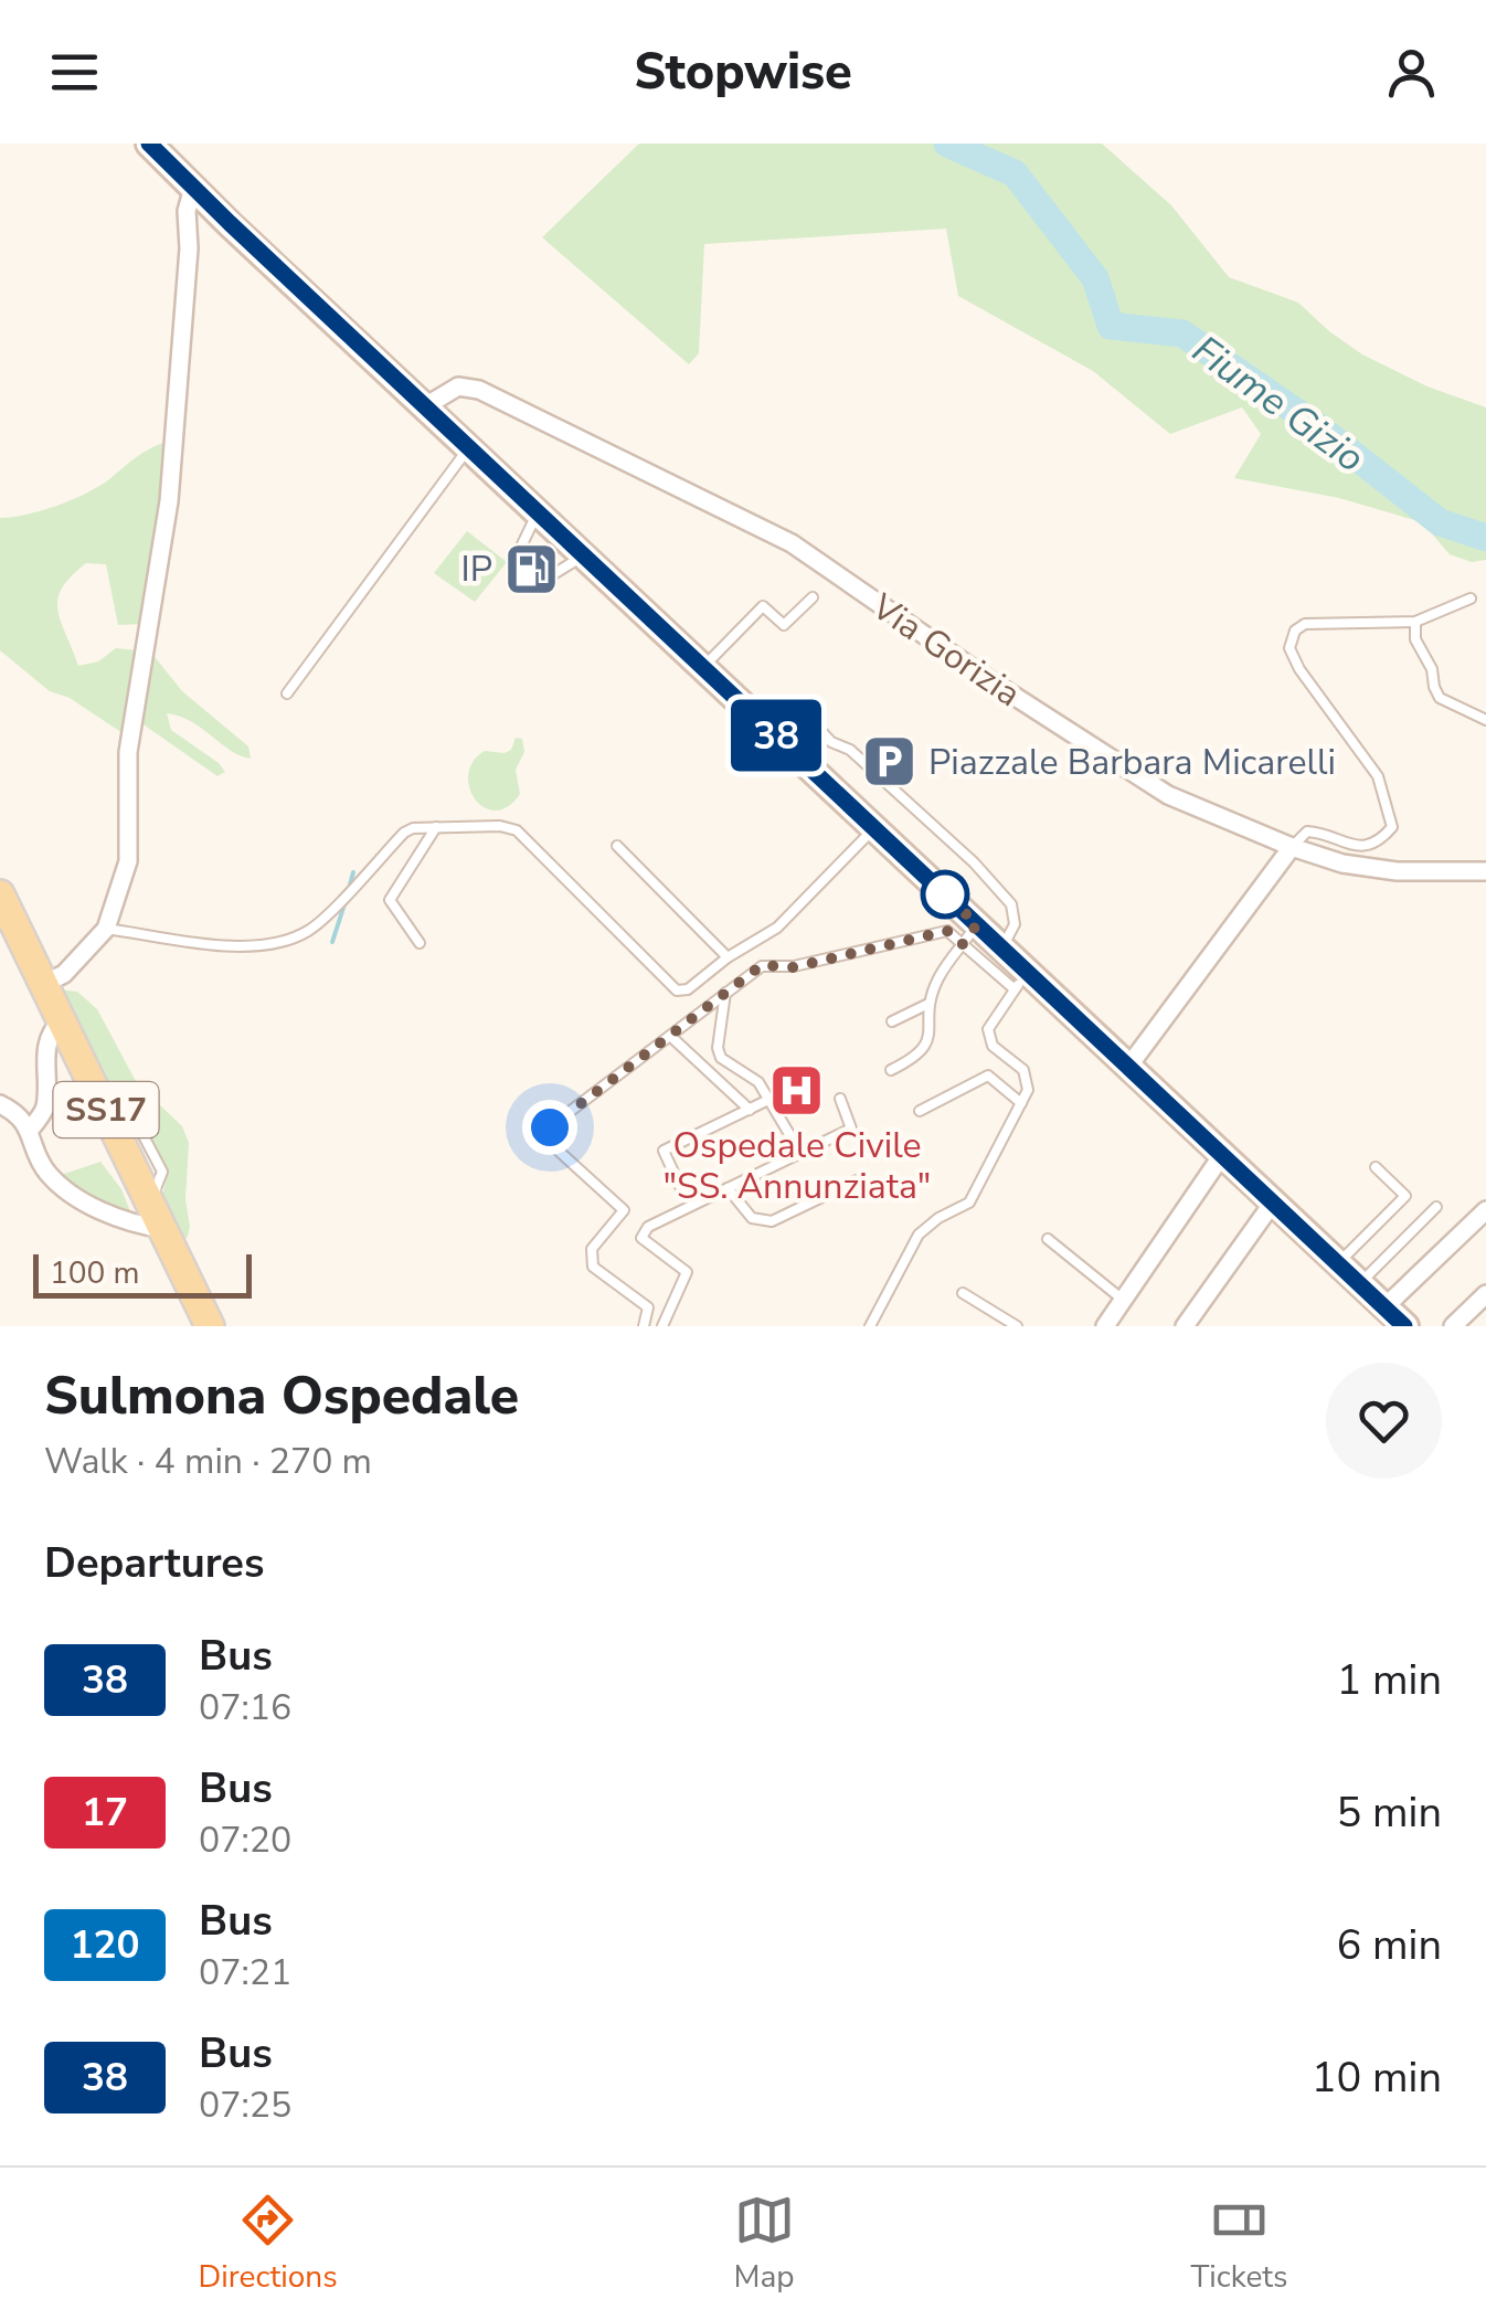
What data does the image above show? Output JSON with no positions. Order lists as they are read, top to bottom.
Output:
{
  "streets": {
    "main road": ["SS17"],
    "street": ["Via Gorizia"]
  },
  "water": ["Fiume Gizio"],
  "places": {
    "fuel station": ["IP"],
    "parking": ["Piazzale Barbara Micarelli"],
    "hospital": ["Ospedale Civile \"SS. Annunziata\""]
  },
  "lines": ["bus line 38"],
  "scale_bar": "100 m",
  "page": {
    "header": "Stopwise",
    "on_map": "38",
    "scale": "100 m",
    "heading": [
      ["Sulmona Ospedale", "Walk · 4 min · 270 m"],
      "Departures"
    ],
    "list": [
      {
        "mark": "38",
        "name": "Bus",
        "note": "07:16",
        "value": "1 min"
      },
      {
        "mark": "17",
        "name": "Bus",
        "note": "07:20",
        "value": "5 min"
      },
      {
        "mark": "120",
        "name": "Bus",
        "note": "07:21",
        "value": "6 min"
      },
      {
        "mark": "38",
        "name": "Bus",
        "note": "07:25",
        "value": "10 min"
      }
    ],
    "tabs": ["Directions", "Map", "Tickets"]
  }
}
